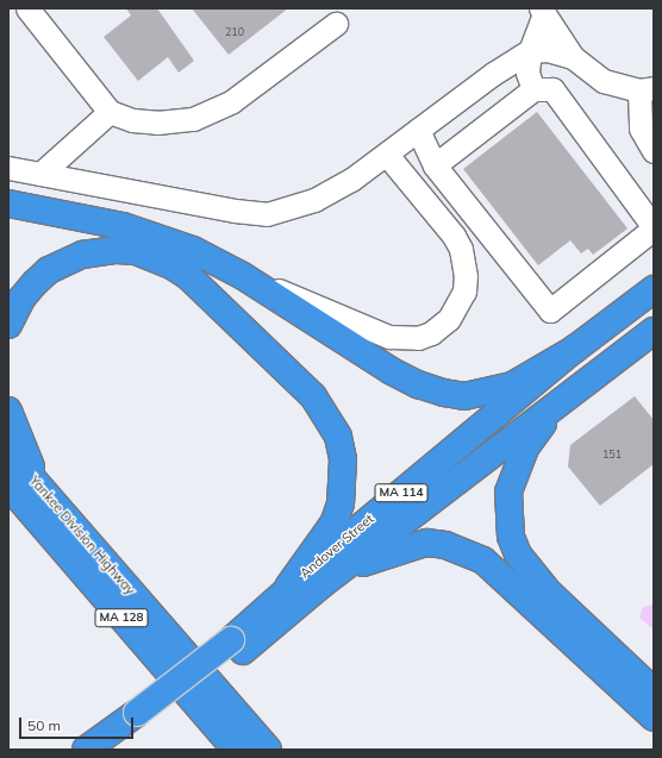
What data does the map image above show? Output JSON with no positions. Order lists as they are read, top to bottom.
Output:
{
  "streets": {
    "highway": [
      "MA 114",
      "Yankee Division Highway",
      "Andover Street",
      "MA 128"
    ]
  },
  "house_numbers": ["210", "151"],
  "scale_bar": "50 m"
}
